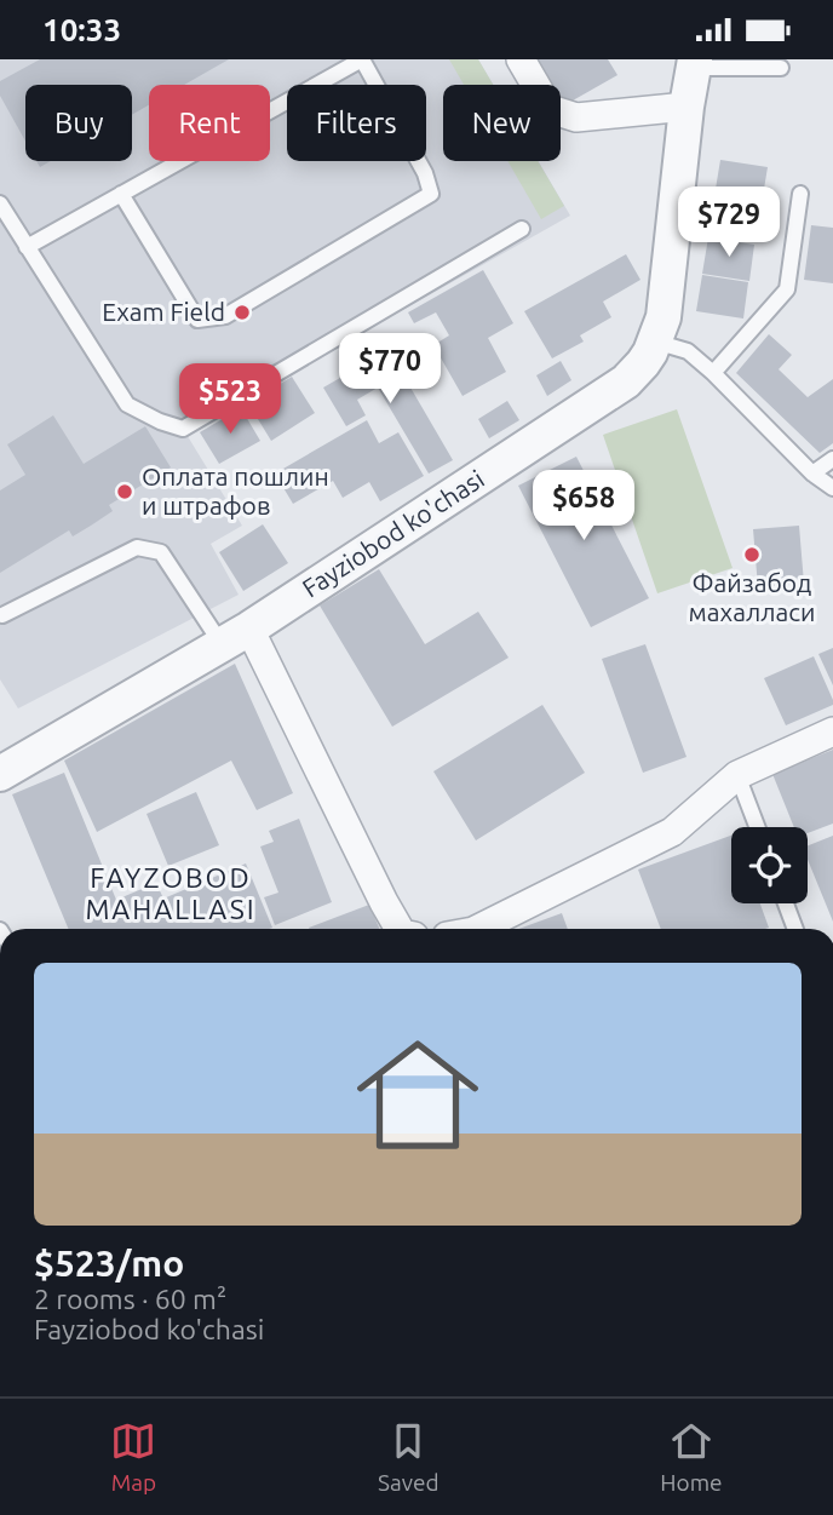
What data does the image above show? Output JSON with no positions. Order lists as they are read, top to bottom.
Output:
{
  "streets": {
    "street": ["Fayziobod ko'chasi"]
  },
  "districts": ["FAYZOBOD MAHALLASI"],
  "places": ["Exam Field", "Оплата пошлин и штрафов", "Файзабод махалласи"],
  "page": {
    "status": "10:33",
    "chip": [
      "Buy",
      "Rent",
      "Filters",
      "New"
    ],
    "price": [
      "$729",
      "$770",
      "$523",
      "$658"
    ],
    "list": [
      {
        "name": "$523/mo",
        "note": "2 rooms · 60 m² · Fayziobod ko'chasi"
      }
    ],
    "tabs": ["Map", "Saved", "Home"]
  }
}
